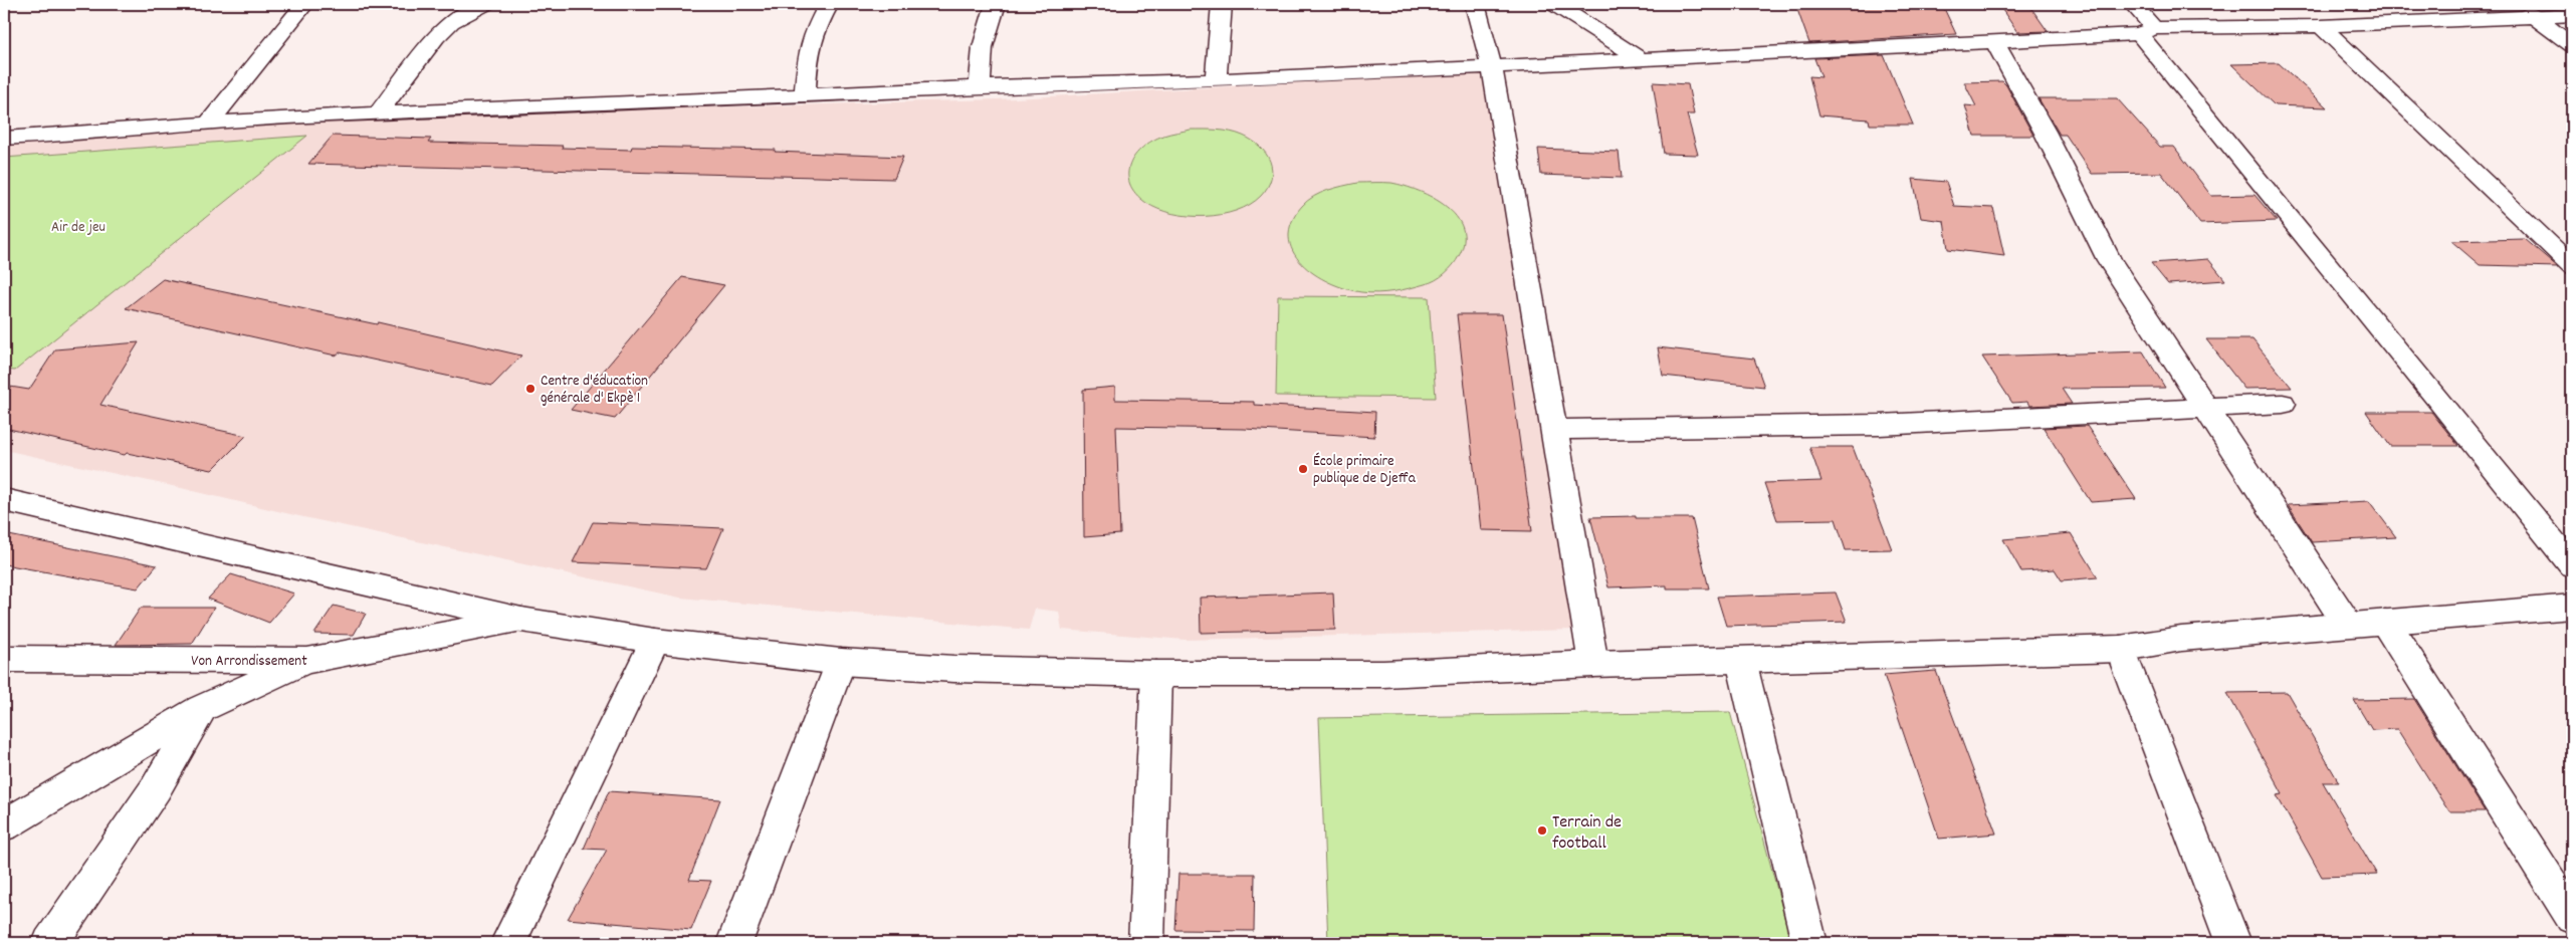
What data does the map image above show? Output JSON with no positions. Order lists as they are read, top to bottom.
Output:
{
  "streets": {
    "street": ["Von Arrondissement"]
  },
  "parks": ["Air de jeu"],
  "places": ["Centre d'éducation générale d' Ekpè 1", "École primaire publique de Djeffa", "Terrain de football"]
}
